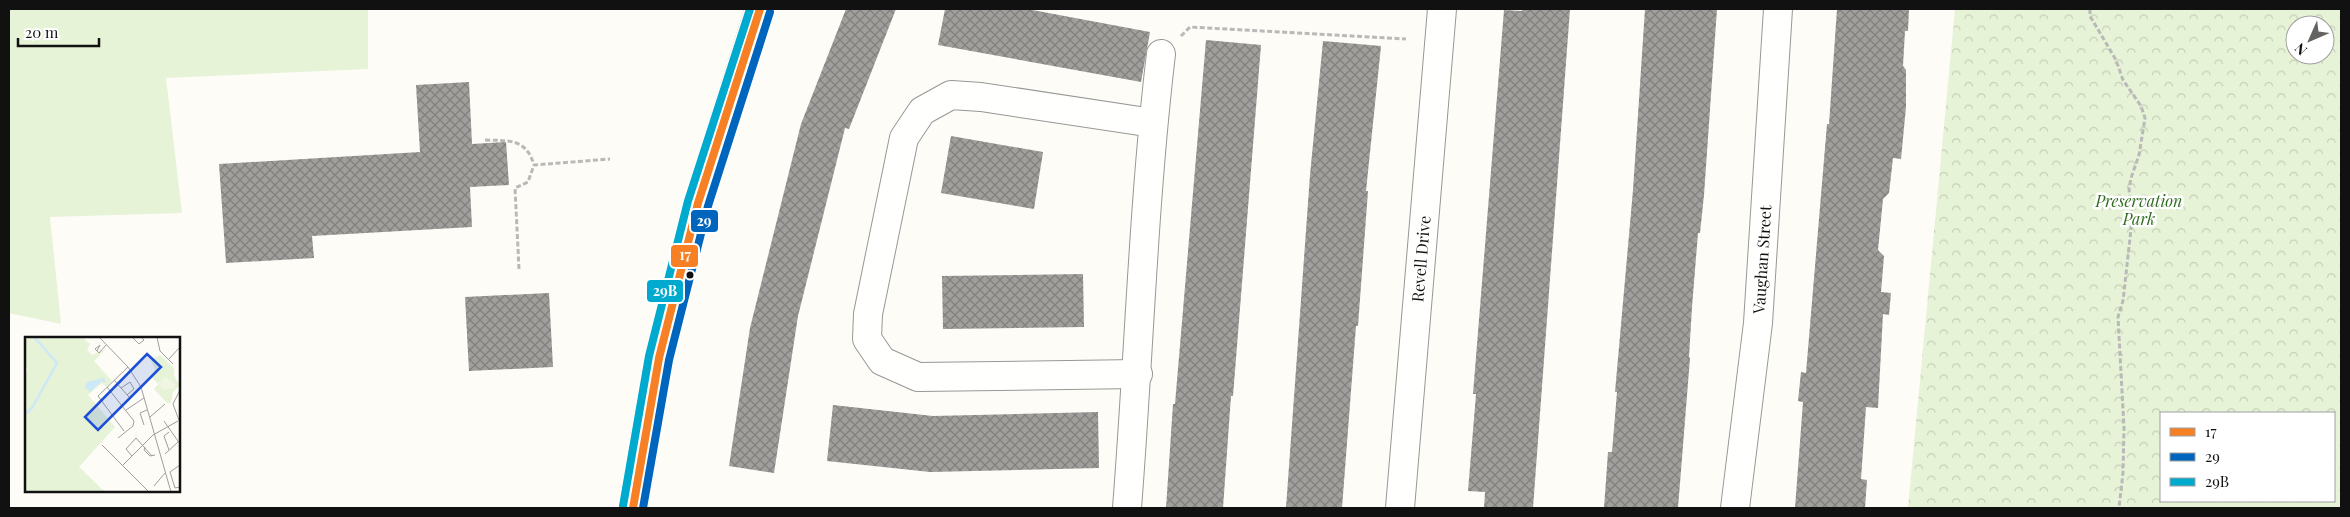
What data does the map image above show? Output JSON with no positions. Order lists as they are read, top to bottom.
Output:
{
  "streets": {
    "street": ["Revell Drive", "Vaughan Street"]
  },
  "parks": ["Preservation Park"],
  "lines": ["transit line 17", "transit line 29B", "transit line 29"],
  "legend": ["17", "29", "29B"],
  "scale_bar": "20 m",
  "north": "bottom left"
}
